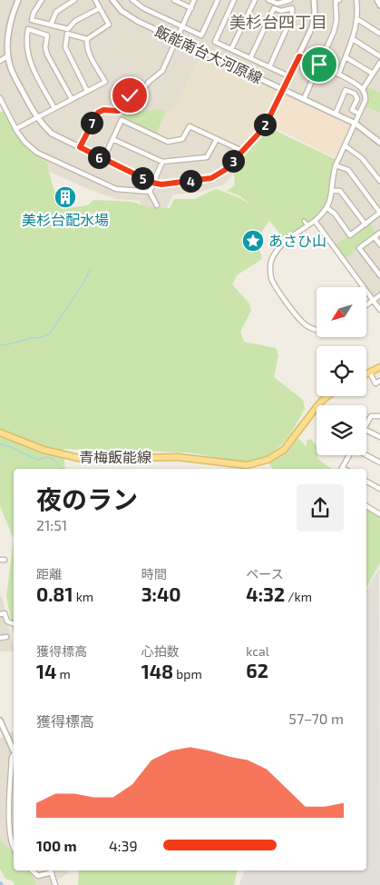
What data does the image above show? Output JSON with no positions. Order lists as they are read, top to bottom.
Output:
{
  "streets": {
    "main road": ["青梅飯能線"],
    "street": ["飯能南台大河原線"]
  },
  "districts": ["美杉台四丁目"],
  "places": {
    "building": ["美杉台配水場"],
    "place": ["あさひ山"]
  },
  "north": "bottom left",
  "page": {
    "pins": [
      "7",
      "2",
      "6",
      "3",
      "5",
      "4"
    ],
    "heading": ["夜のラン", "21:51"],
    "stats": [
      ["距離", "0.81 km"],
      ["時間", "3:40"],
      ["ペース", "4:32 /km"],
      ["獲得標高", "14 m"],
      ["心拍数", "148 bpm"],
      ["kcal", "62"]
    ],
    "chart": ["獲得標高", "57–70 m"],
    "list": [
      {
        "name": "100 m",
        "note": "4:39"
      }
    ]
  }
}
